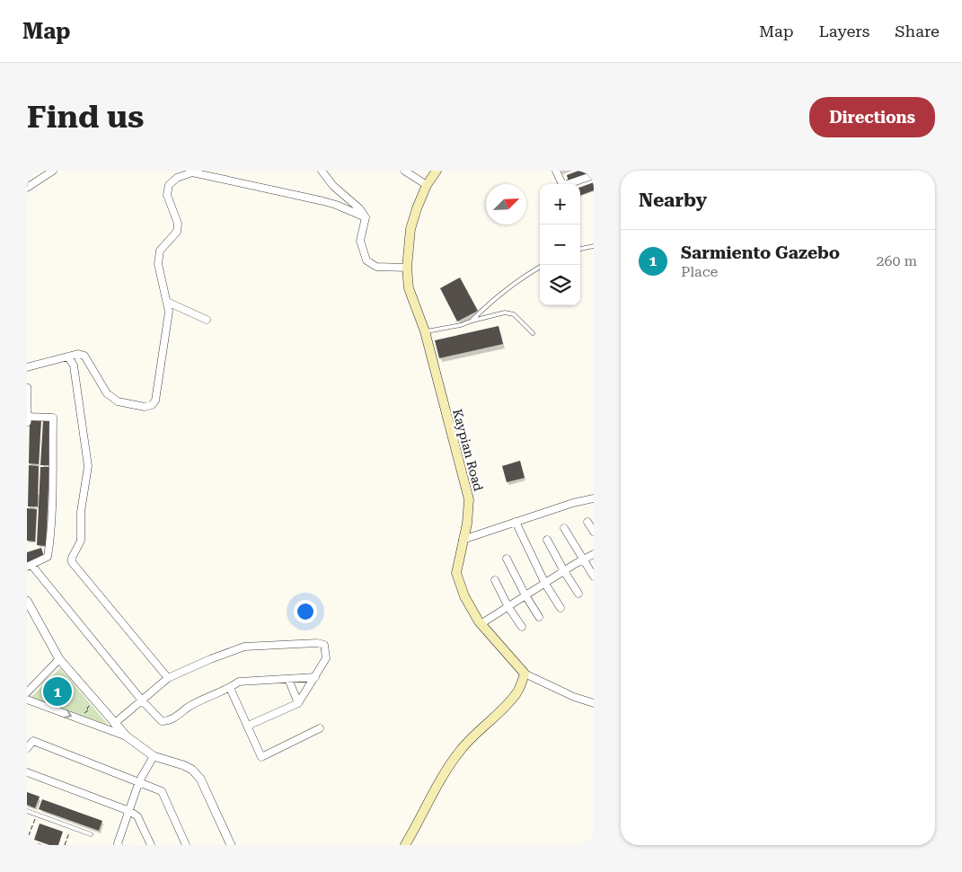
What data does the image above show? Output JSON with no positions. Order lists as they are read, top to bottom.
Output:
{
  "streets": {
    "main road": ["Kaypian Road"]
  },
  "north": "top right",
  "page": {
    "header": "Map",
    "nav": ["Map", "Layers", "Share"],
    "buttons": "Directions",
    "title": "Find us",
    "heading": "Nearby",
    "map_buttons": ["+", "−"],
    "list": [
      {
        "mark": "1",
        "name": "Sarmiento Gazebo",
        "note": "Place",
        "value": "260 m"
      }
    ],
    "pins": "1"
  }
}
